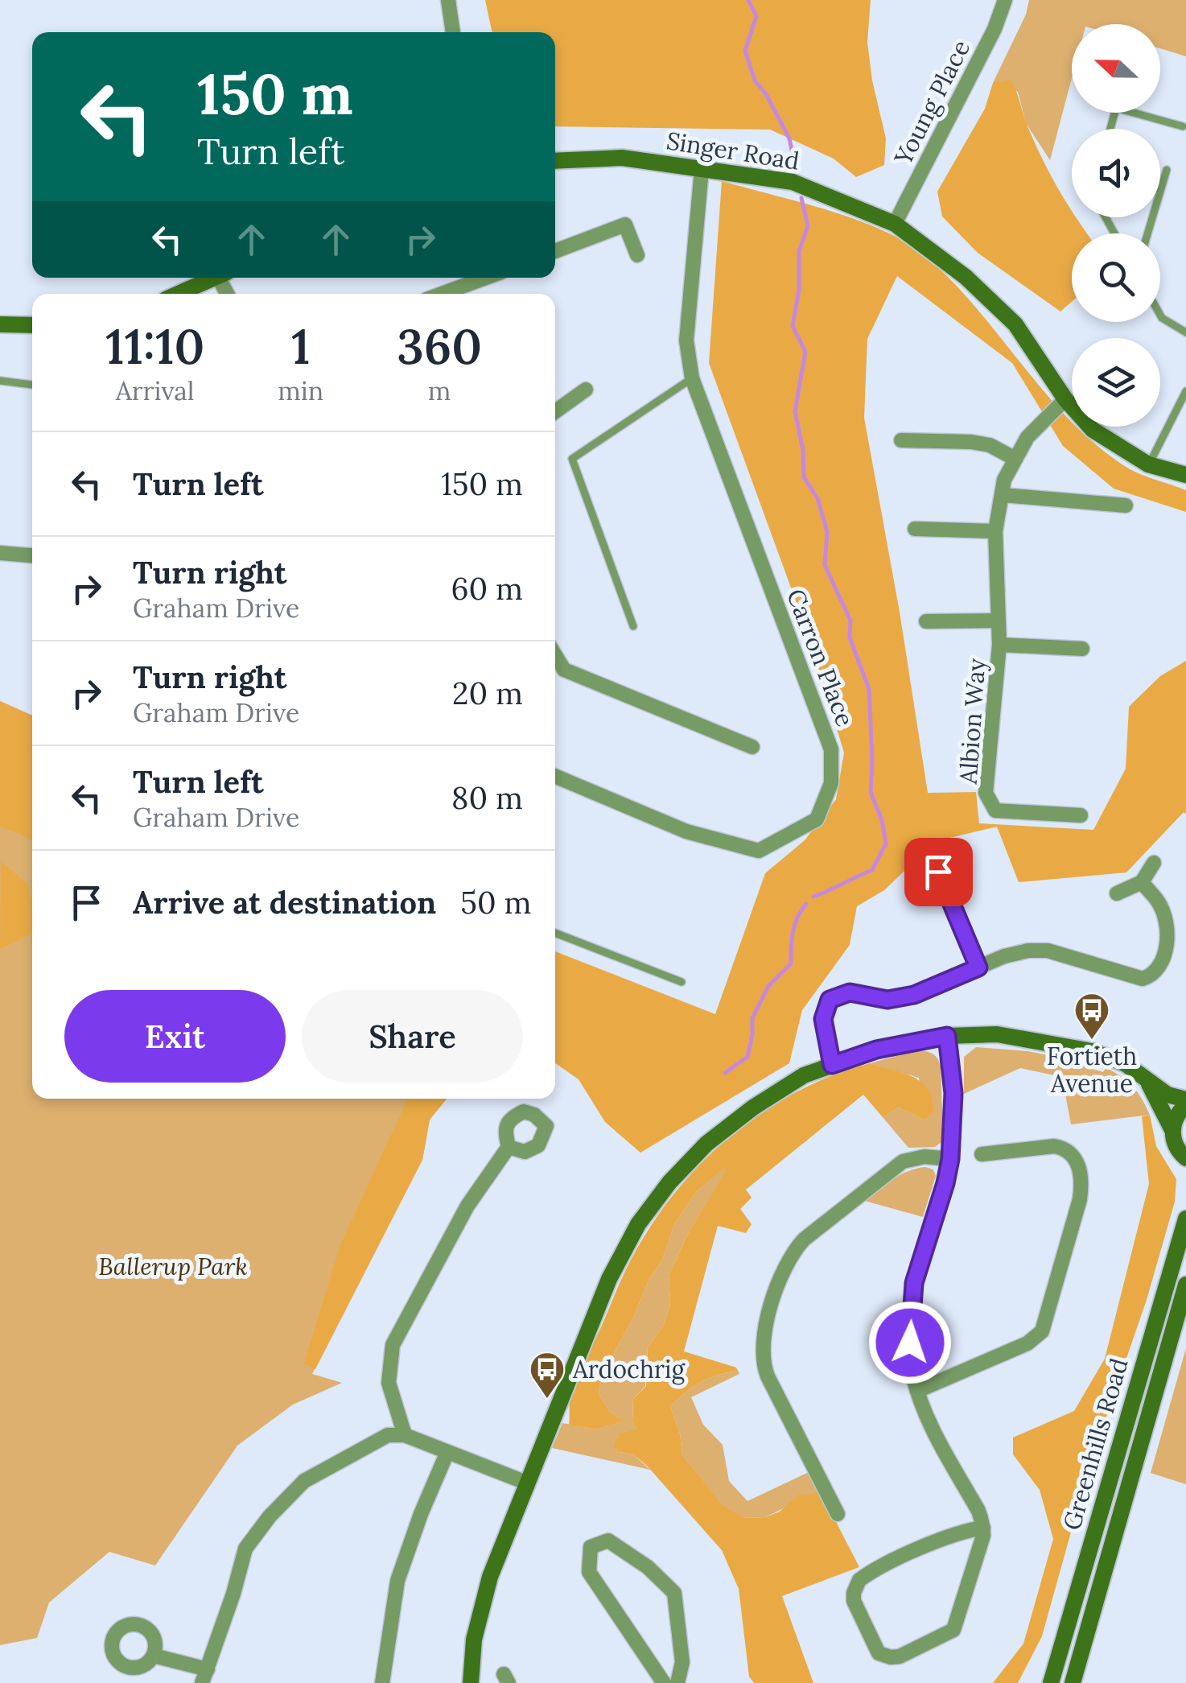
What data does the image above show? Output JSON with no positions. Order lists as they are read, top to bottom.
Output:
{
  "streets": {
    "street": [
      "Young Place",
      "Singer Road",
      "Carron Place",
      "Albion Way",
      "Greenhills Road"
    ]
  },
  "crossings": [
    ["Young Place", "Singer Road"],
    ["Singer Road", "Carron Place"],
    ["Singer Road", "Albion Way"]
  ],
  "parks": ["Ballerup Park"],
  "places": {
    "bus stop": ["Fortieth Avenue", "Ardochrig"]
  },
  "north": "left",
  "page": {
    "turn": ["150 m", "Turn left"],
    "eta": [
      "11:10",
      "Arrival",
      "1",
      "min",
      "360",
      "m"
    ],
    "list": [
      {
        "name": "Turn left",
        "value": "150 m"
      },
      {
        "name": "Turn right",
        "note": "Graham Drive",
        "value": "60 m"
      },
      {
        "name": "Turn right",
        "note": "Graham Drive",
        "value": "20 m"
      },
      {
        "name": "Turn left",
        "note": "Graham Drive",
        "value": "80 m"
      },
      {
        "name": "Arrive at destination",
        "value": "50 m"
      }
    ],
    "buttons": ["Exit", "Share"]
  }
}
